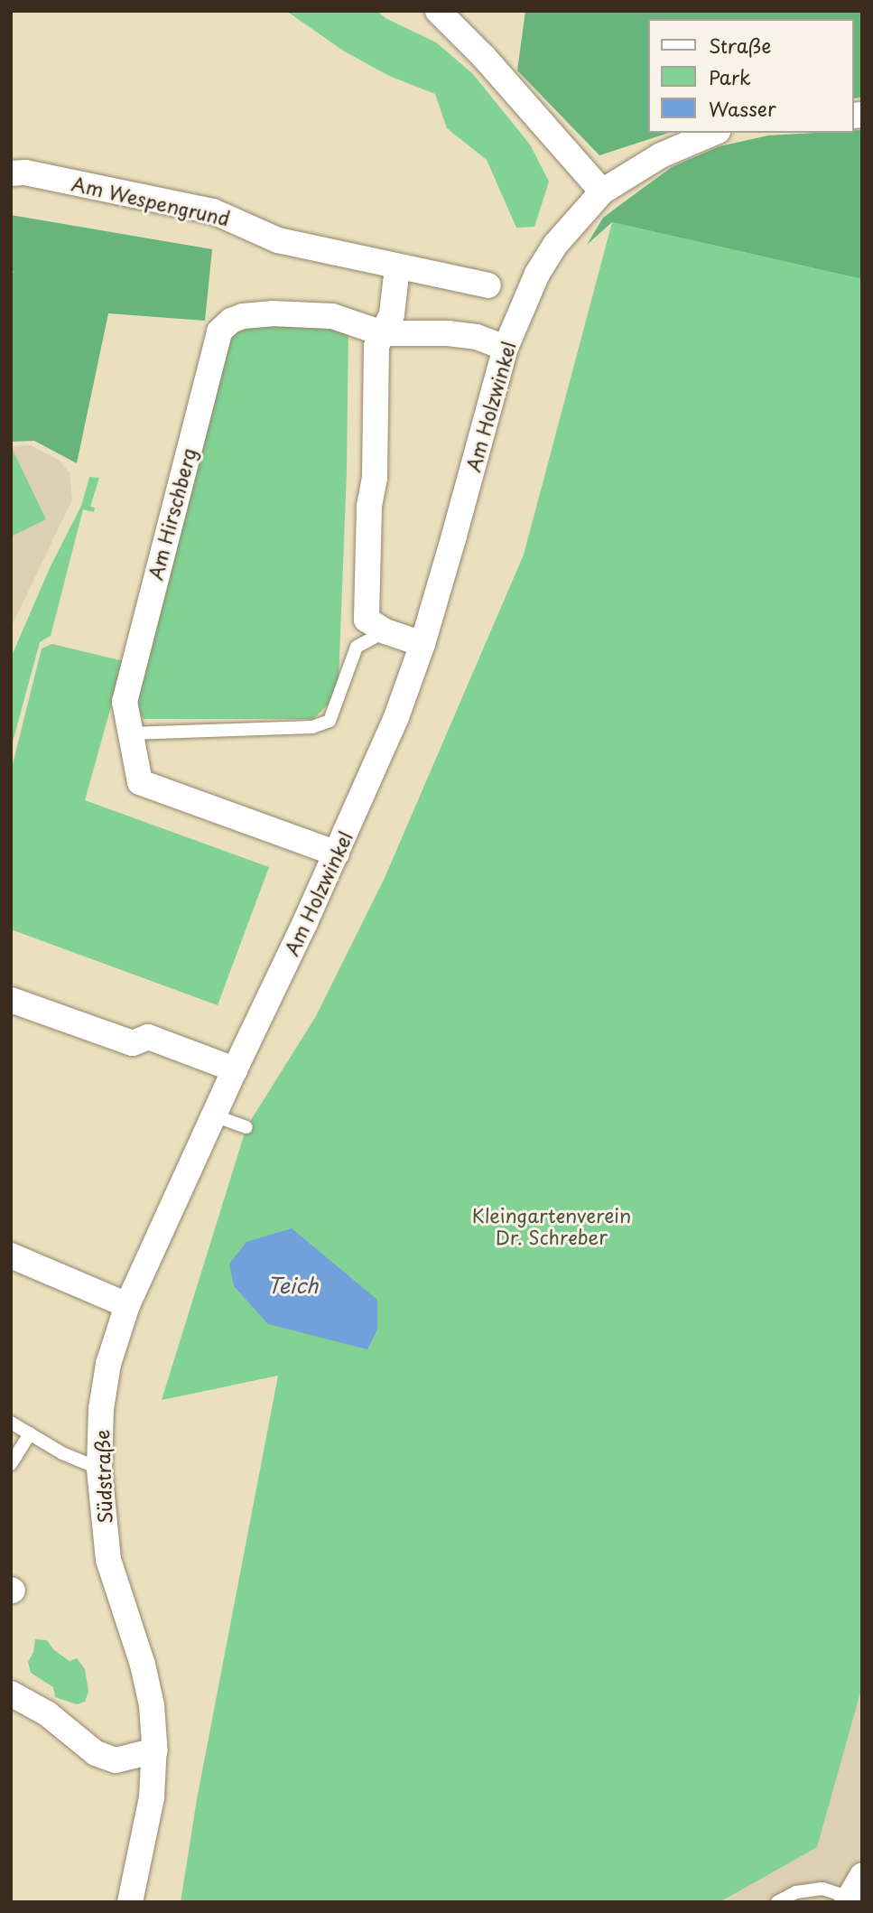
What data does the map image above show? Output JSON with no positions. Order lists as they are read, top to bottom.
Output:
{
  "streets": {
    "street": [
      "Am Wespengrund",
      "Am Holzwinkel",
      "Am Hirschberg",
      "Südstraße"
    ]
  },
  "crossings": [
    ["Am Holzwinkel", "Am Hirschberg"],
    ["Am Holzwinkel", "Südstraße"]
  ],
  "water": ["Teich"],
  "parks": ["Kleingartenverein Dr. Schreber"],
  "legend": ["Straße", "Park", "Wasser"]
}
